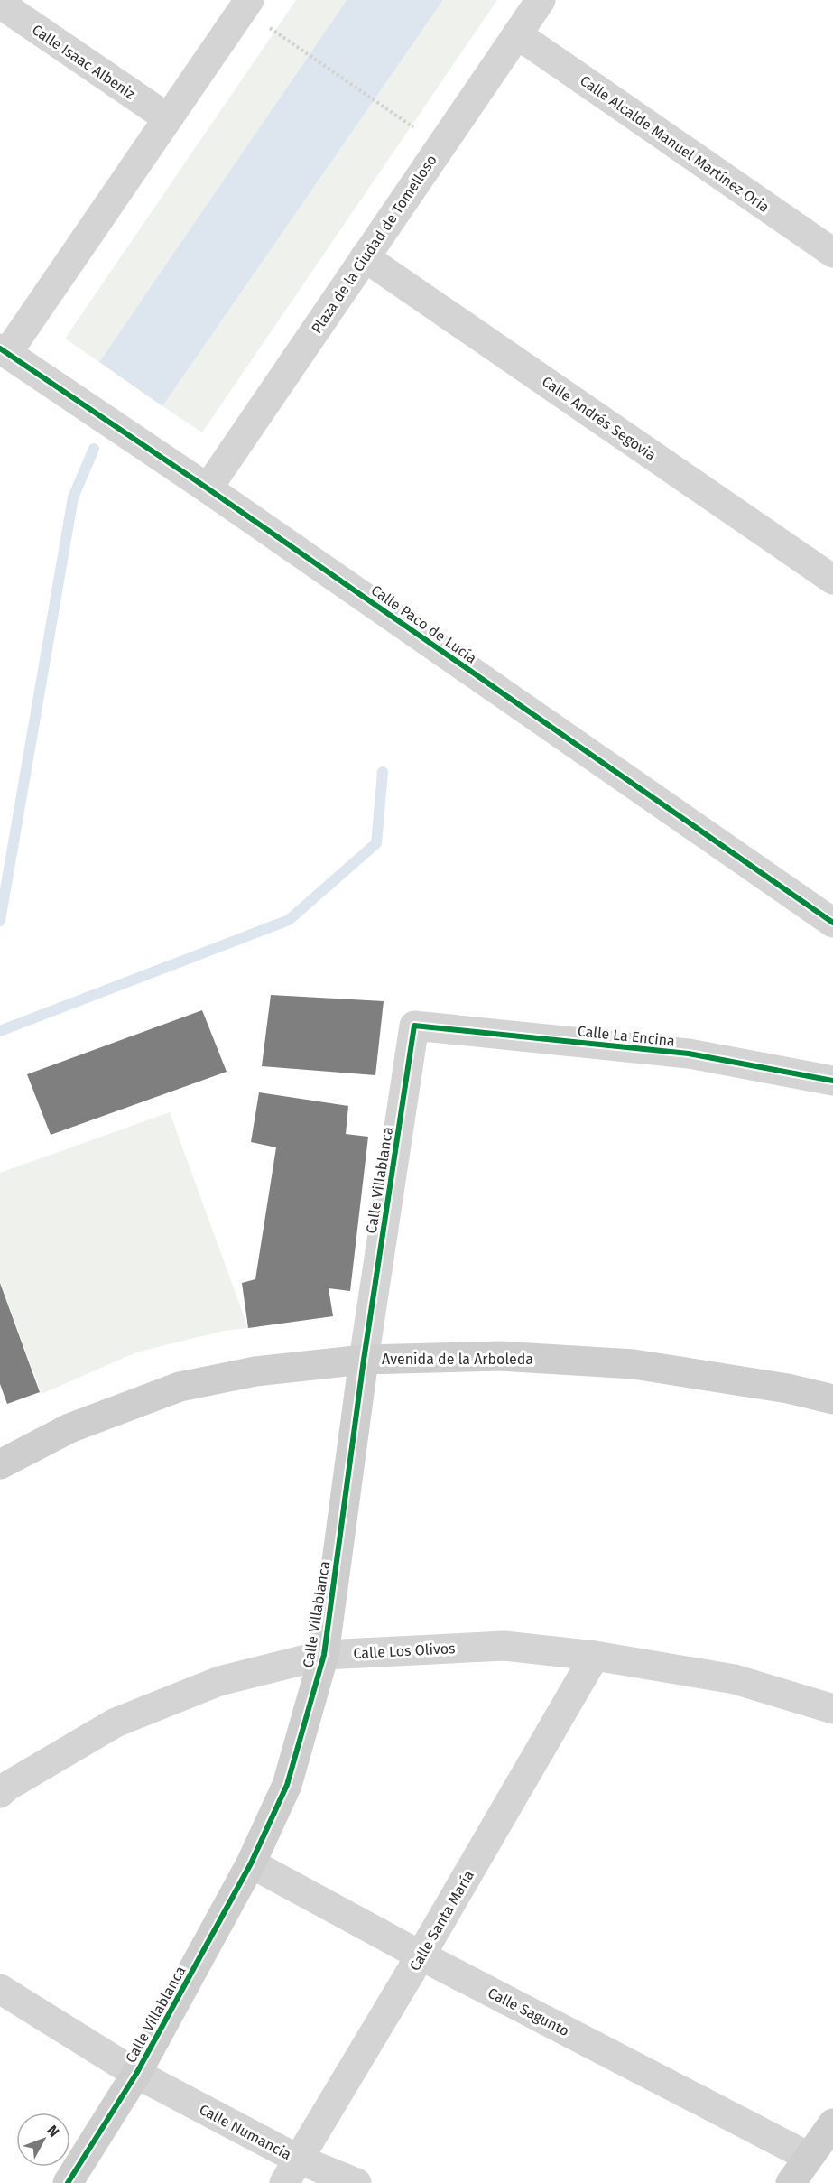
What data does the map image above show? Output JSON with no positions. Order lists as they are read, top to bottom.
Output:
{
  "streets": {
    "street": [
      "Calle Isaac Albeniz",
      "Calle Alcalde Manuel Martínez Oria",
      "Plaza de la Ciudad de Tomelloso",
      "Calle Andrés Segovia",
      "Calle Paco de Lucía",
      "Calle La Encina",
      "Calle Villablanca",
      "Avenida de la Arboleda",
      "Calle Los Olivos",
      "Calle Santa María",
      "Calle Sagunto",
      "Calle Numancia"
    ]
  },
  "crossings": [
    ["Calle Alcalde Manuel Martínez Oria", "Plaza de la Ciudad de Tomelloso"],
    ["Plaza de la Ciudad de Tomelloso", "Calle Andrés Segovia"],
    ["Plaza de la Ciudad de Tomelloso", "Calle Paco de Lucía"],
    ["Calle La Encina", "Calle Villablanca"],
    ["Calle Villablanca", "Avenida de la Arboleda"],
    ["Calle Villablanca", "Calle Los Olivos"],
    ["Calle Villablanca", "Calle Sagunto"],
    ["Calle Villablanca", "Calle Numancia"],
    ["Calle Los Olivos", "Calle Santa María"],
    ["Calle Santa María", "Calle Sagunto"],
    ["Calle Santa María", "Calle Numancia"]
  ],
  "north": "top right"
}
